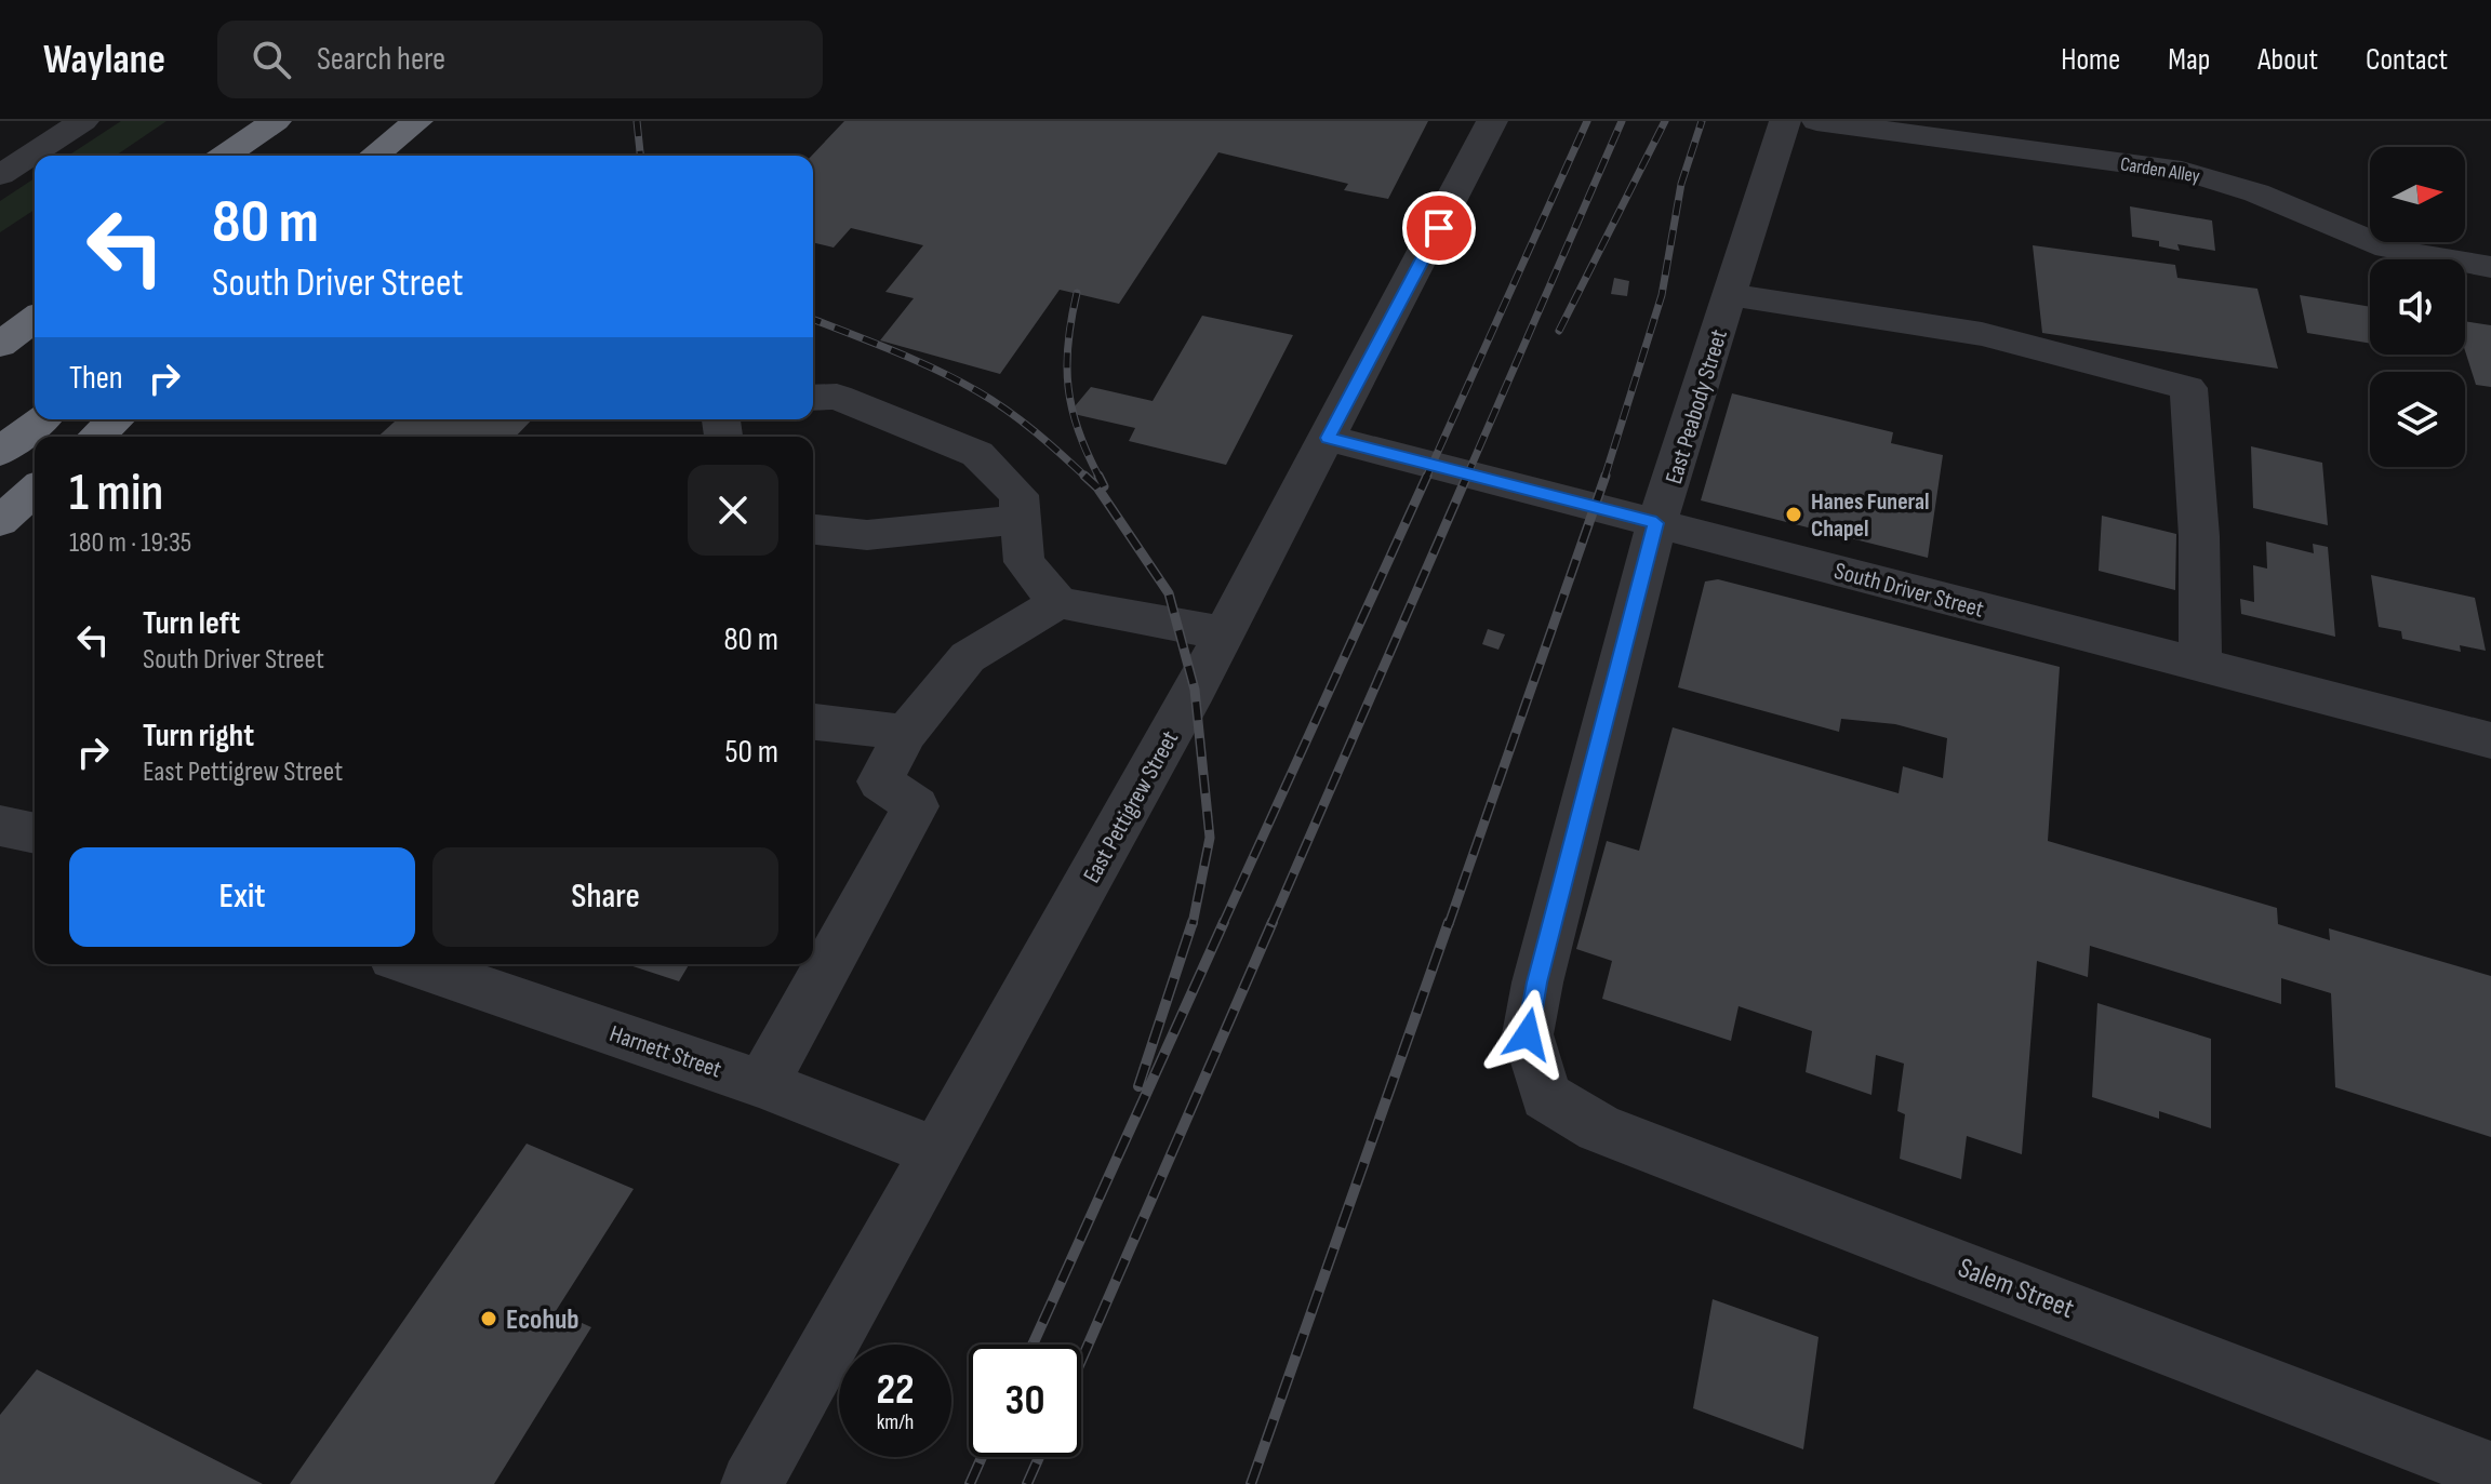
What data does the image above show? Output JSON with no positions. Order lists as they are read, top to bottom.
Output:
{
  "streets": {
    "street": [
      "Carden Alley",
      "East Peabody Street",
      "South Driver Street",
      "East Pettigrew Street",
      "Harnett Street",
      "Salem Street"
    ]
  },
  "crossings": [
    ["East Peabody Street", "South Driver Street"],
    ["East Peabody Street", "Salem Street"],
    ["South Driver Street", "East Pettigrew Street"],
    ["East Pettigrew Street", "Harnett Street"]
  ],
  "places": ["Hanes Funeral Chapel", "Ecohub"],
  "north": "right",
  "page": {
    "header": "Waylane",
    "search": "Search here",
    "nav": [
      "Home",
      "Map",
      "About",
      "Contact"
    ],
    "turn": ["80 m", "South Driver Street"],
    "then": "Then",
    "heading": ["1 min", "180 m · 19:35"],
    "list": [
      {
        "name": "Turn left",
        "note": "South Driver Street",
        "value": "80 m"
      },
      {
        "name": "Turn right",
        "note": "East Pettigrew Street",
        "value": "50 m"
      }
    ],
    "buttons": ["Exit", "Share"],
    "speed": "22 km/h",
    "limit": "30"
  }
}
